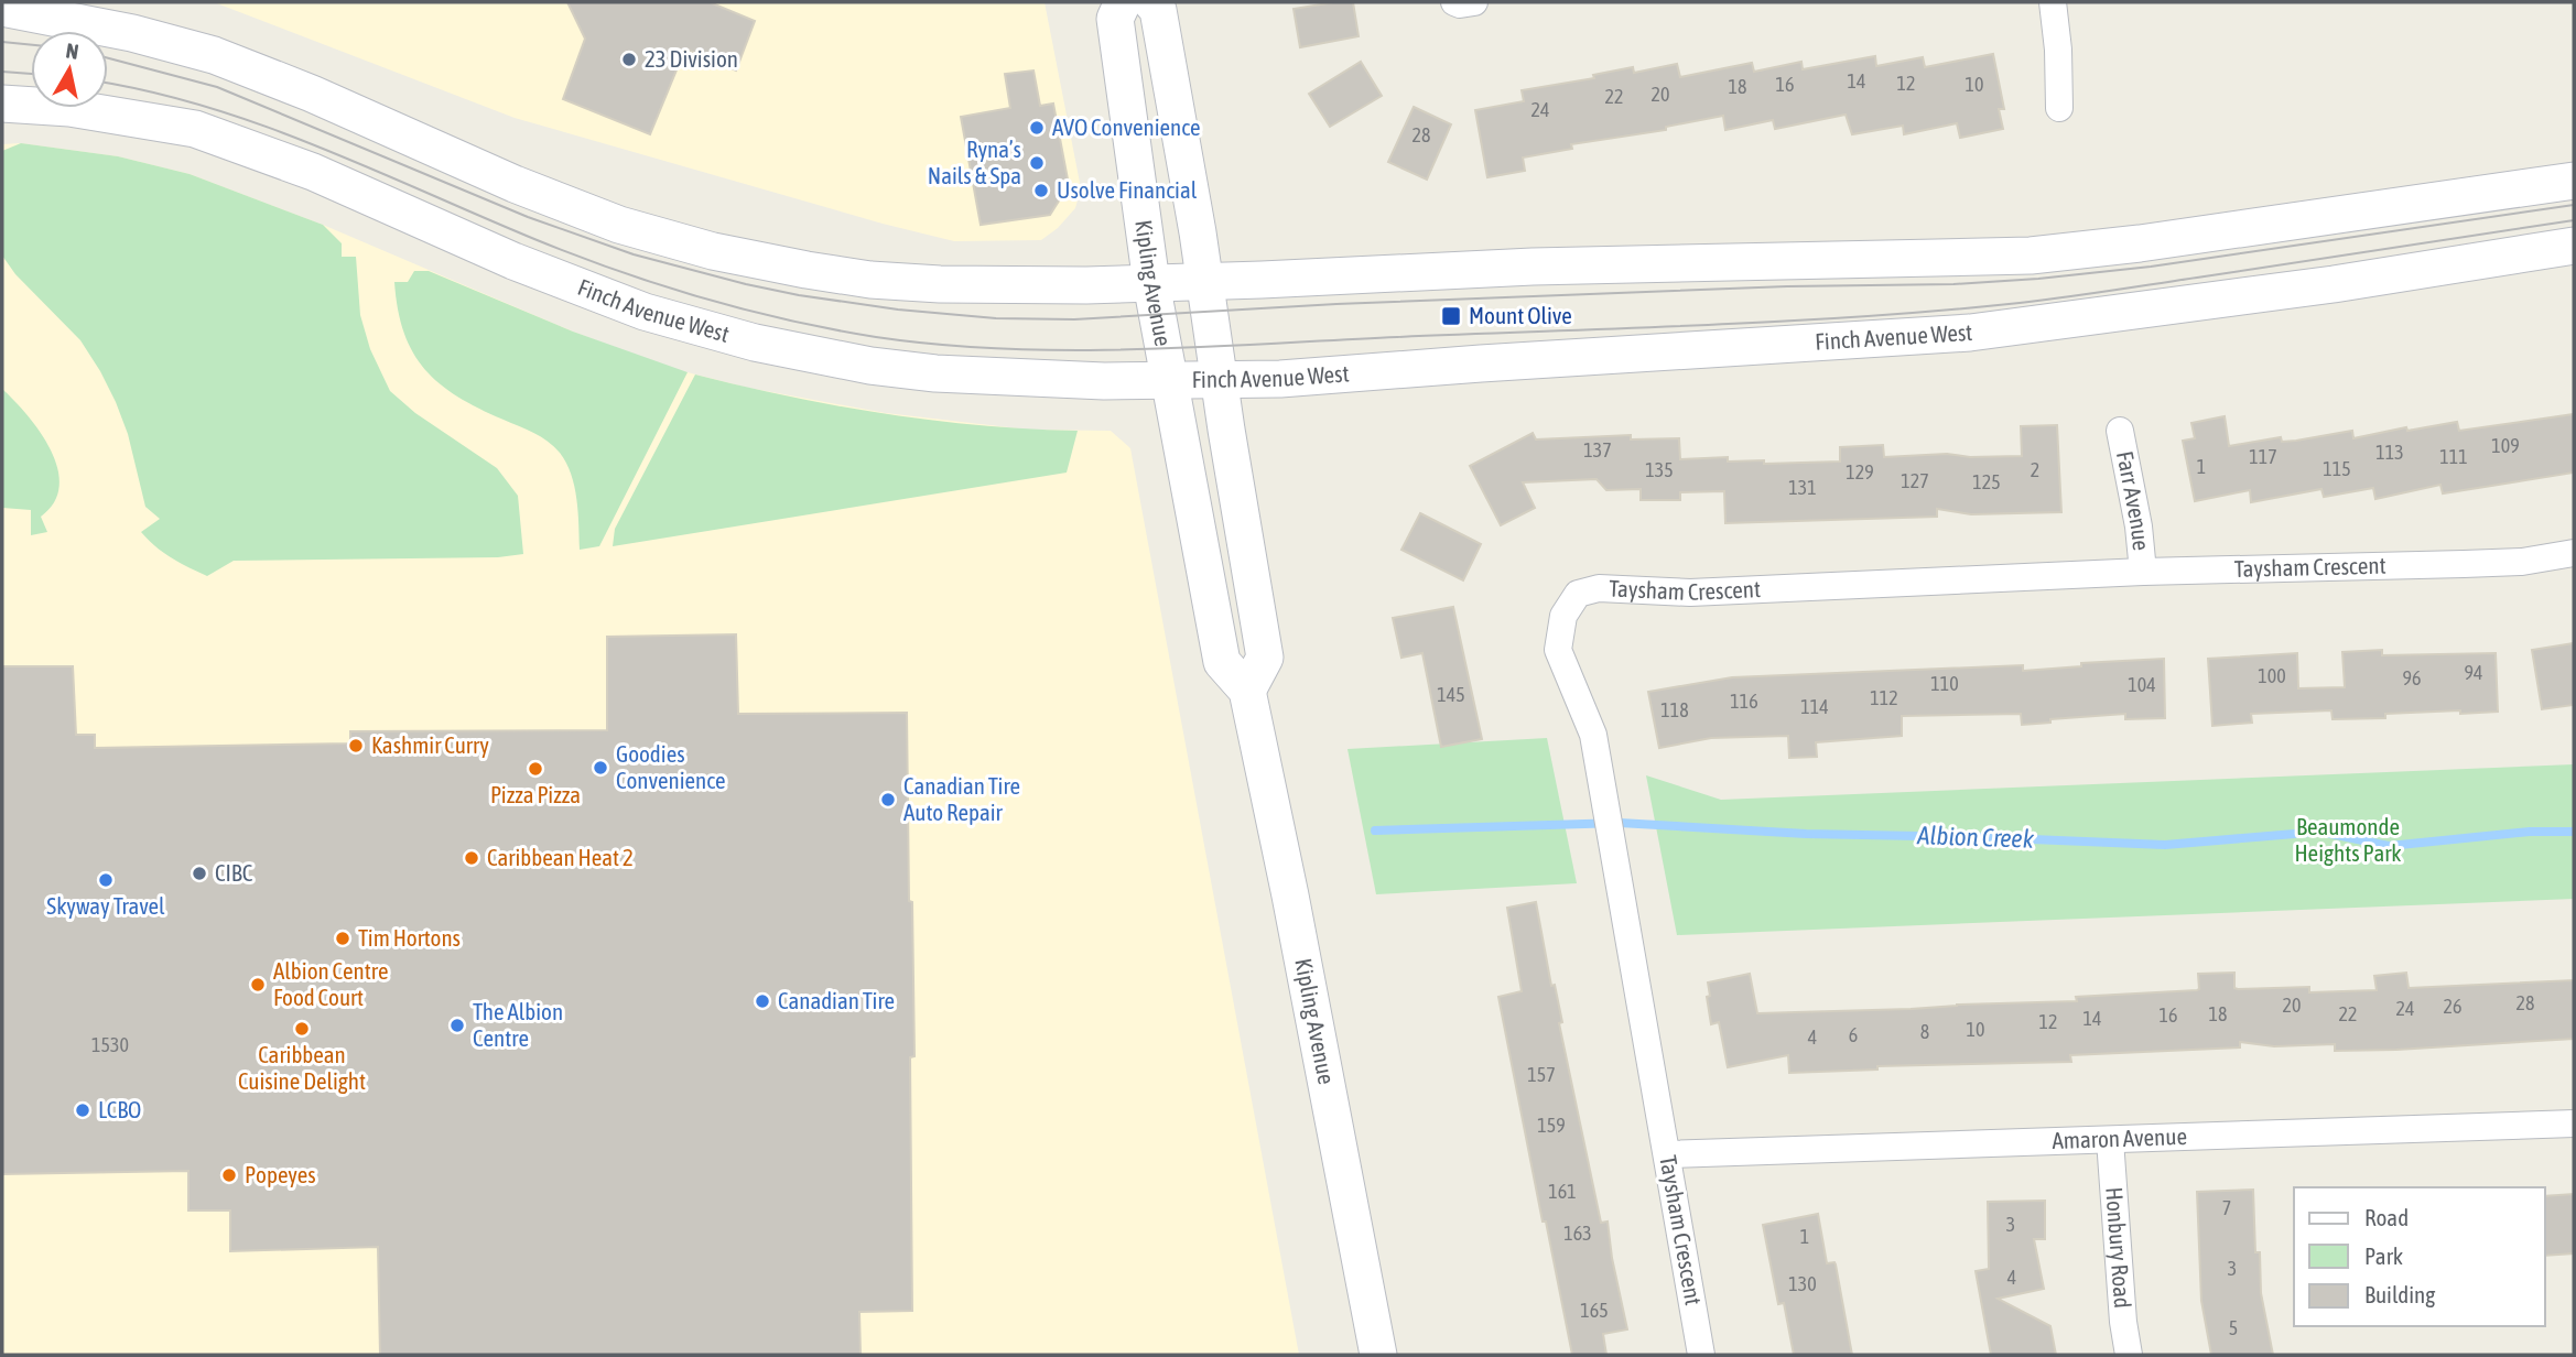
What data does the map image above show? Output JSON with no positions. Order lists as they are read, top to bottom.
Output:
{
  "streets": {
    "main road": ["Kipling Avenue", "Finch Avenue West"],
    "street": [
      "Farr Avenue",
      "Taysham Crescent",
      "Amaron Avenue",
      "Honbury Road"
    ]
  },
  "crossings": [
    ["Kipling Avenue", "Finch Avenue West"],
    ["Farr Avenue", "Taysham Crescent"],
    ["Taysham Crescent", "Amaron Avenue"],
    ["Amaron Avenue", "Honbury Road"]
  ],
  "water": ["Albion Creek"],
  "parks": ["Beaumonde Heights Park"],
  "places": {
    "other": [
      "23 Division",
      "AVO Convenience",
      "Ryna’s Nails & Spa",
      "Usolve Financial",
      "Kashmir Curry",
      "Goodies Convenience",
      "Pizza Pizza",
      "Canadian Tire Auto Repair",
      "Caribbean Heat 2",
      "CIBC",
      "Skyway Travel",
      "Tim Hortons",
      "Albion Centre Food Court",
      "Canadian Tire",
      "The Albion Centre",
      "Caribbean Cuisine Delight",
      "LCBO",
      "Popeyes"
    ],
    "transit": ["Mount Olive"]
  },
  "house_numbers": [
    "14",
    "12",
    "16",
    "10",
    "18",
    "20",
    "22",
    "24",
    "28",
    "109",
    "137",
    "113",
    "117",
    "111",
    "1",
    "115",
    "135",
    "2",
    "129",
    "127",
    "125",
    "131",
    "94",
    "100",
    "96",
    "110",
    "104",
    "145",
    "112",
    "116",
    "114",
    "118",
    "28",
    "20",
    "26",
    "24",
    "18",
    "22",
    "16",
    "14",
    "12",
    "10",
    "8",
    "6",
    "4",
    "1530",
    "157",
    "159",
    "161",
    "7",
    "3",
    "163",
    "1",
    "3",
    "4",
    "130",
    "165",
    "5"
  ],
  "legend": ["Road", "Park", "Building"],
  "north": "top"
}
